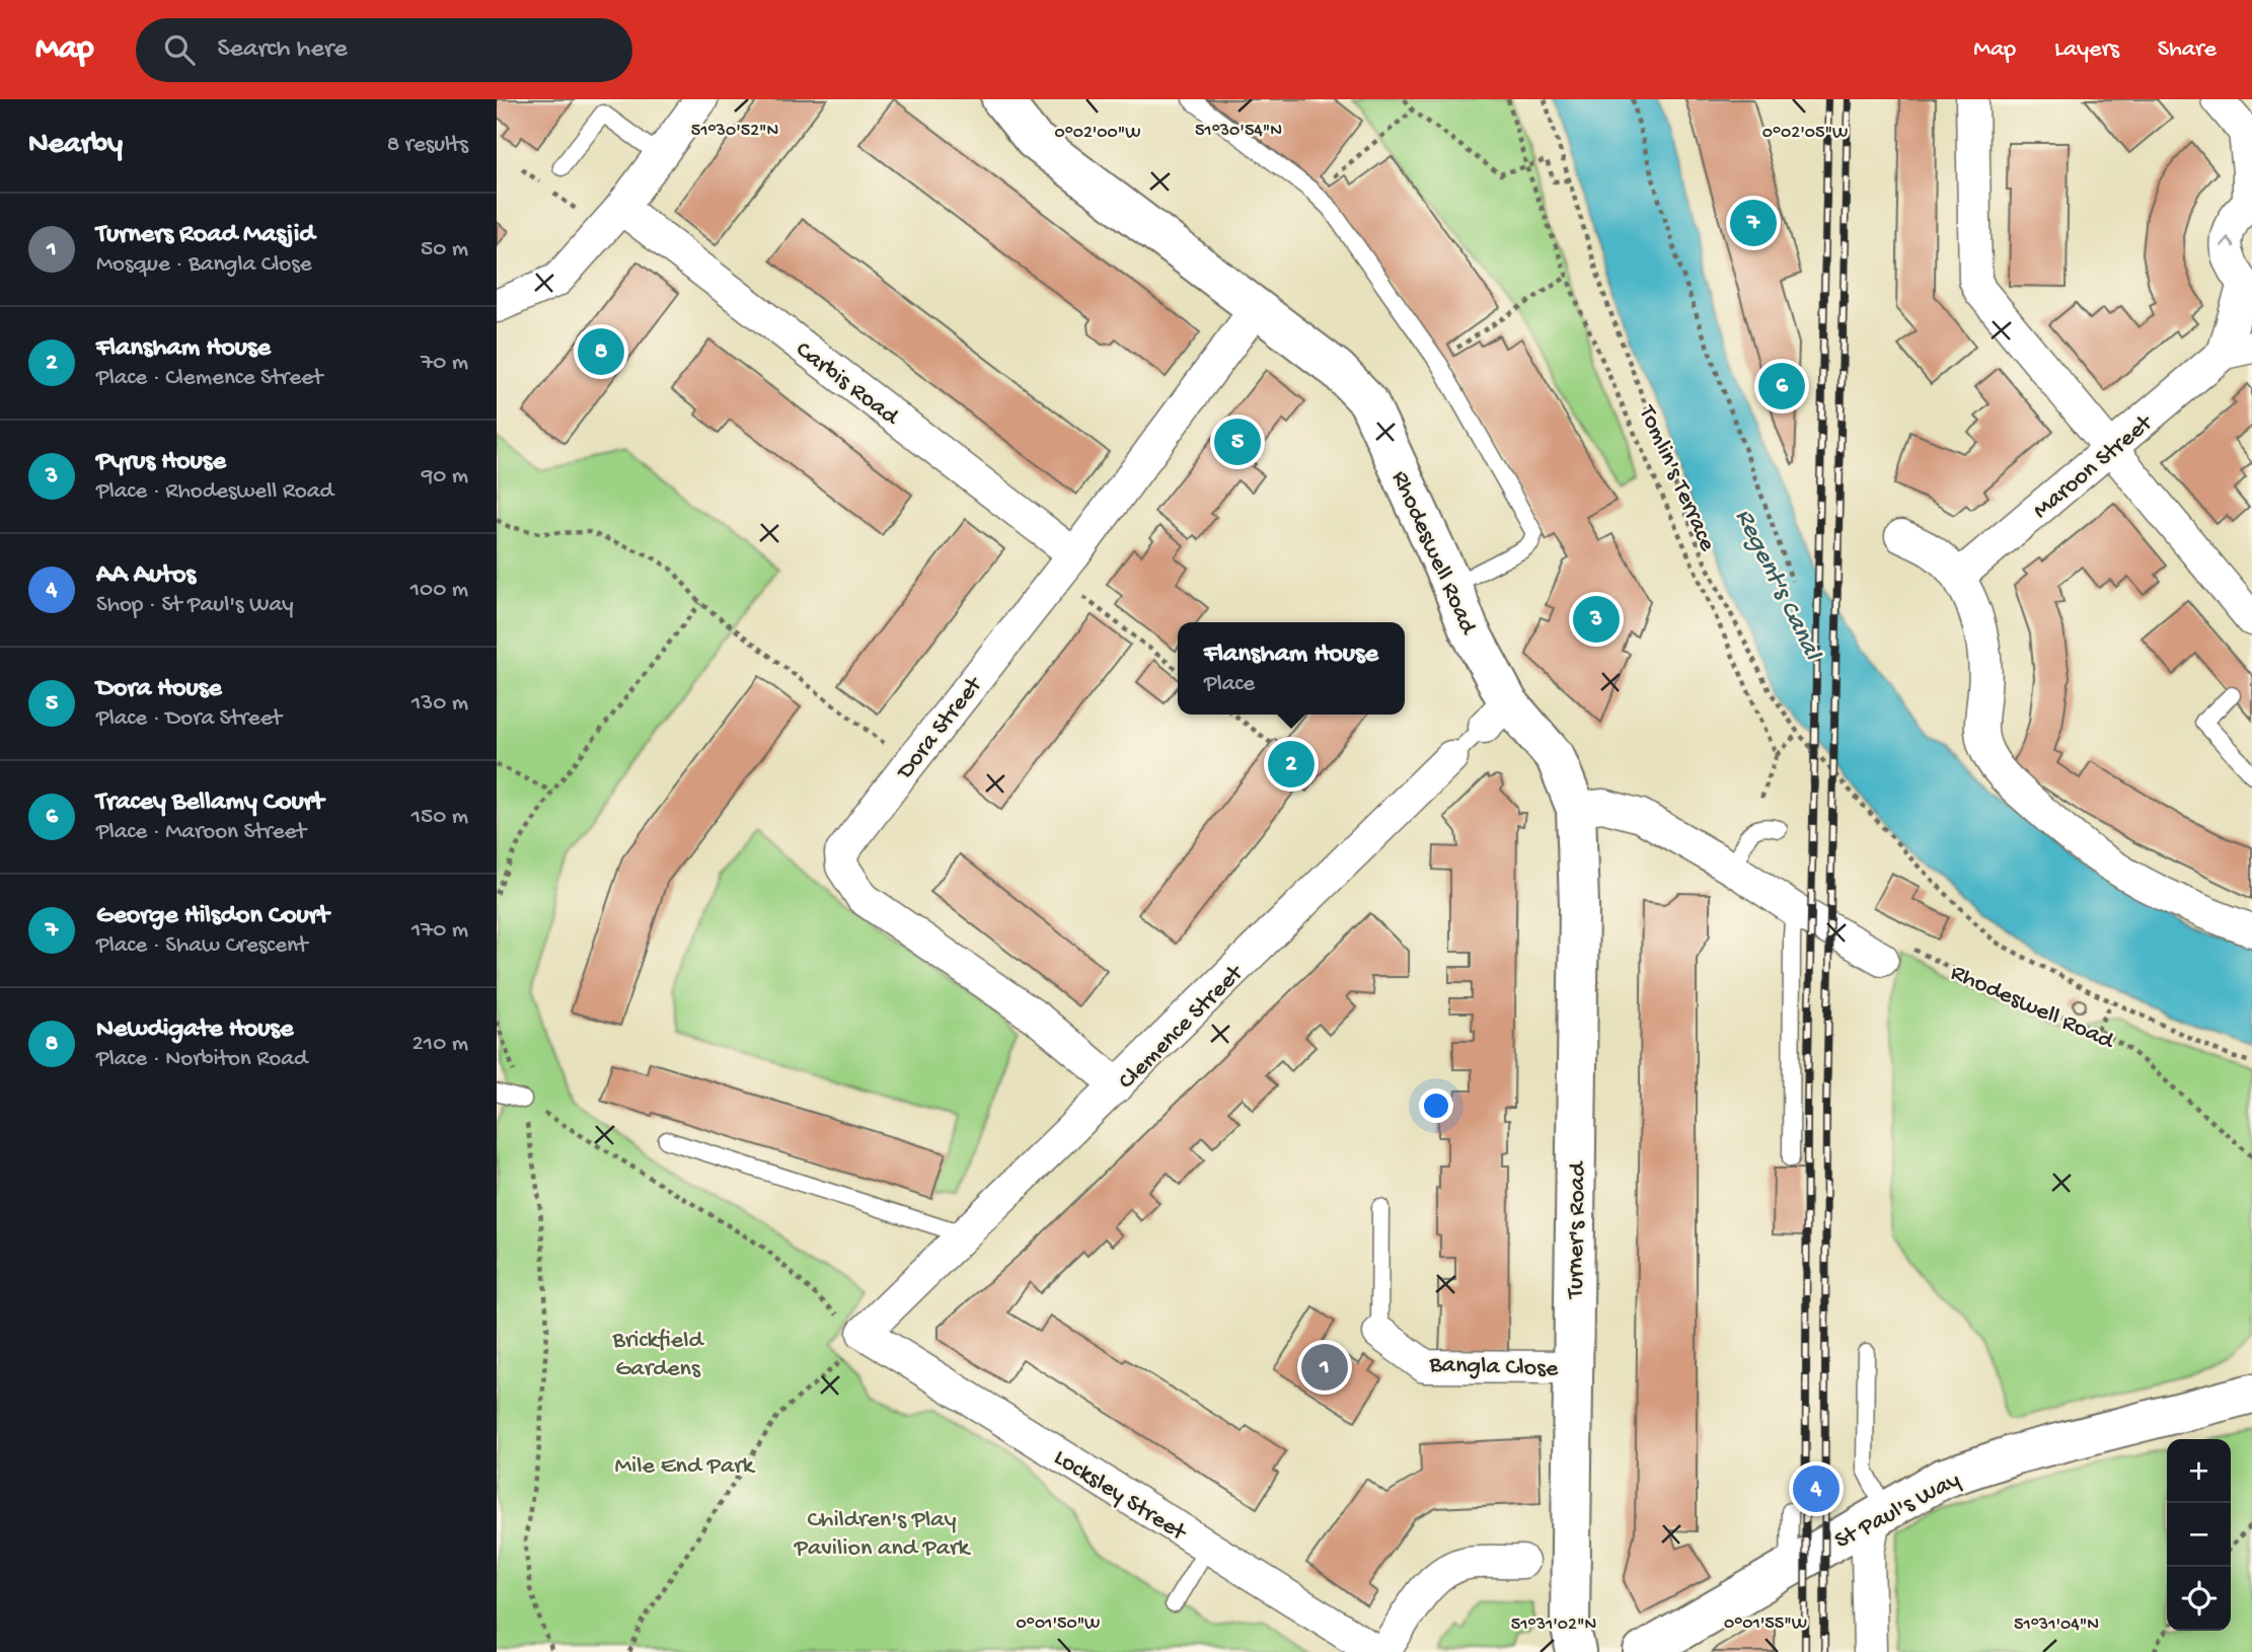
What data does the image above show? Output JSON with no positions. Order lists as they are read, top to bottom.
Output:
{
  "streets": {
    "street": [
      "Carbis Road",
      "Maroon Street",
      "Rhodeswell Road",
      "Dora Street",
      "Clemence Street",
      "Turner's Road",
      "Bangla Close",
      "Locksley Street",
      "St Paul's Way"
    ],
    "path": ["Tomlin's Terrace"]
  },
  "crossings": [
    ["Carbis Road", "Dora Street"],
    ["Rhodeswell Road", "Dora Street"],
    ["Rhodeswell Road", "Clemence Street"],
    ["Rhodeswell Road", "Turner's Road"],
    ["Dora Street", "Clemence Street"],
    ["Clemence Street", "Locksley Street"],
    ["Turner's Road", "Bangla Close"]
  ],
  "water": ["Regent's Canal"],
  "parks": ["Brickfield Gardens", "Mile End Park", "Children's Play Pavilion and Park"],
  "page": {
    "header": "Map",
    "search": "Search here",
    "nav": ["Map", "Layers", "Share"],
    "heading": ["Nearby", "8 results"],
    "list": [
      {
        "mark": "1",
        "name": "Turners Road Masjid",
        "note": "Mosque · Bangla Close",
        "value": "50 m"
      },
      {
        "mark": "2",
        "name": "Flansham House",
        "note": "Place · Clemence Street",
        "value": "70 m"
      },
      {
        "mark": "3",
        "name": "Pyrus House",
        "note": "Place · Rhodeswell Road",
        "value": "90 m"
      },
      {
        "mark": "4",
        "name": "AA Autos",
        "note": "Shop · St Paul's Way",
        "value": "100 m"
      },
      {
        "mark": "5",
        "name": "Dora House",
        "note": "Place · Dora Street",
        "value": "130 m"
      },
      {
        "mark": "6",
        "name": "Tracey Bellamy Court",
        "note": "Place · Maroon Street",
        "value": "150 m"
      },
      {
        "mark": "7",
        "name": "George Hilsdon Court",
        "note": "Place · Shaw Crescent",
        "value": "170 m"
      },
      {
        "mark": "8",
        "name": "Newdigate House",
        "note": "Place · Norbiton Road",
        "value": "210 m"
      }
    ],
    "pins": [
      "7",
      "8",
      "6",
      "5",
      "3",
      "2",
      "1",
      "4"
    ],
    "popup": ["Flansham House", "Place"],
    "map_buttons": ["+", "−"]
  },
  "coordinates": [
    "51°30'52\"N",
    "51°30'54\"N",
    "0°02'00\"W",
    "0°02'05\"W",
    "0°01'50\"W",
    "0°01'55\"W",
    "51°31'02\"N",
    "51°31'04\"N"
  ]
}
